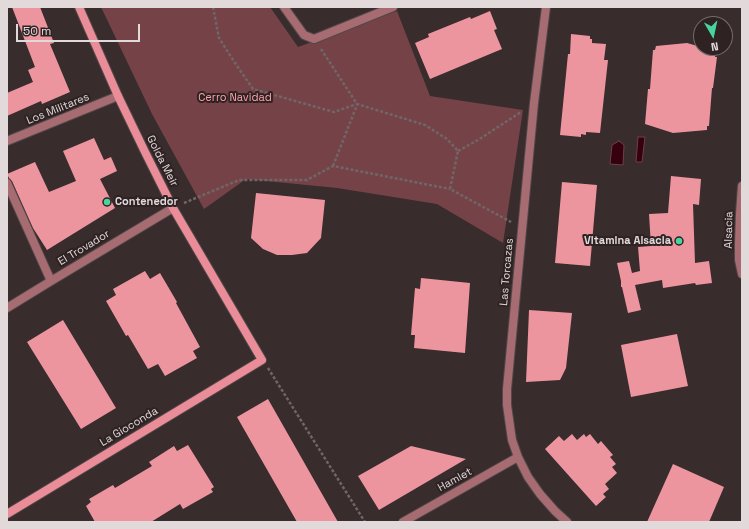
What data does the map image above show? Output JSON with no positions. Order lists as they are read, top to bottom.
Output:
{
  "streets": {
    "street": [
      "Los Militares",
      "Golda Meir",
      "Alsacia",
      "El Trovador",
      "Las Torcazas",
      "La Gioconda",
      "Hamlet"
    ]
  },
  "crossings": [
    ["Los Militares", "Golda Meir"],
    ["Golda Meir", "El Trovador"],
    ["Golda Meir", "La Gioconda"],
    ["Las Torcazas", "Hamlet"]
  ],
  "parks": ["Cerro Navidad"],
  "places": ["Contenedor", "Vitamina Alsacia"],
  "scale_bar": "50 m",
  "north": "bottom"
}
